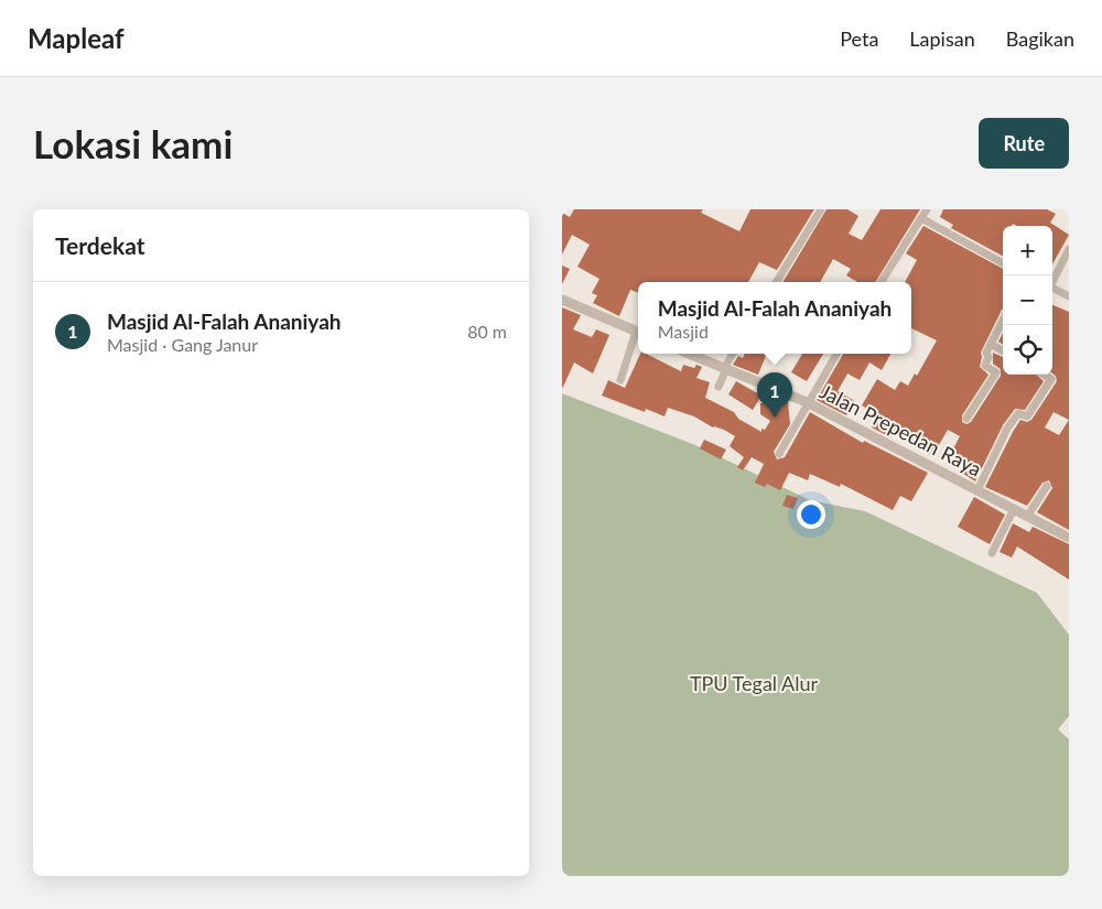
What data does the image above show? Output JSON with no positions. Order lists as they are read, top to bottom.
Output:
{
  "streets": {
    "street": ["Jalan Prepedan Raya"]
  },
  "parks": ["TPU Tegal Alur"],
  "page": {
    "header": "Mapleaf",
    "nav": ["Peta", "Lapisan", "Bagikan"],
    "buttons": "Rute",
    "title": "Lokasi kami",
    "heading": "Terdekat",
    "map_buttons": ["+", "−"],
    "list": [
      {
        "mark": "1",
        "name": "Masjid Al-Falah Ananiyah",
        "note": "Masjid · Gang Janur",
        "value": "80 m"
      }
    ],
    "popup": ["Masjid Al-Falah Ananiyah", "Masjid"],
    "pins": "1"
  }
}
